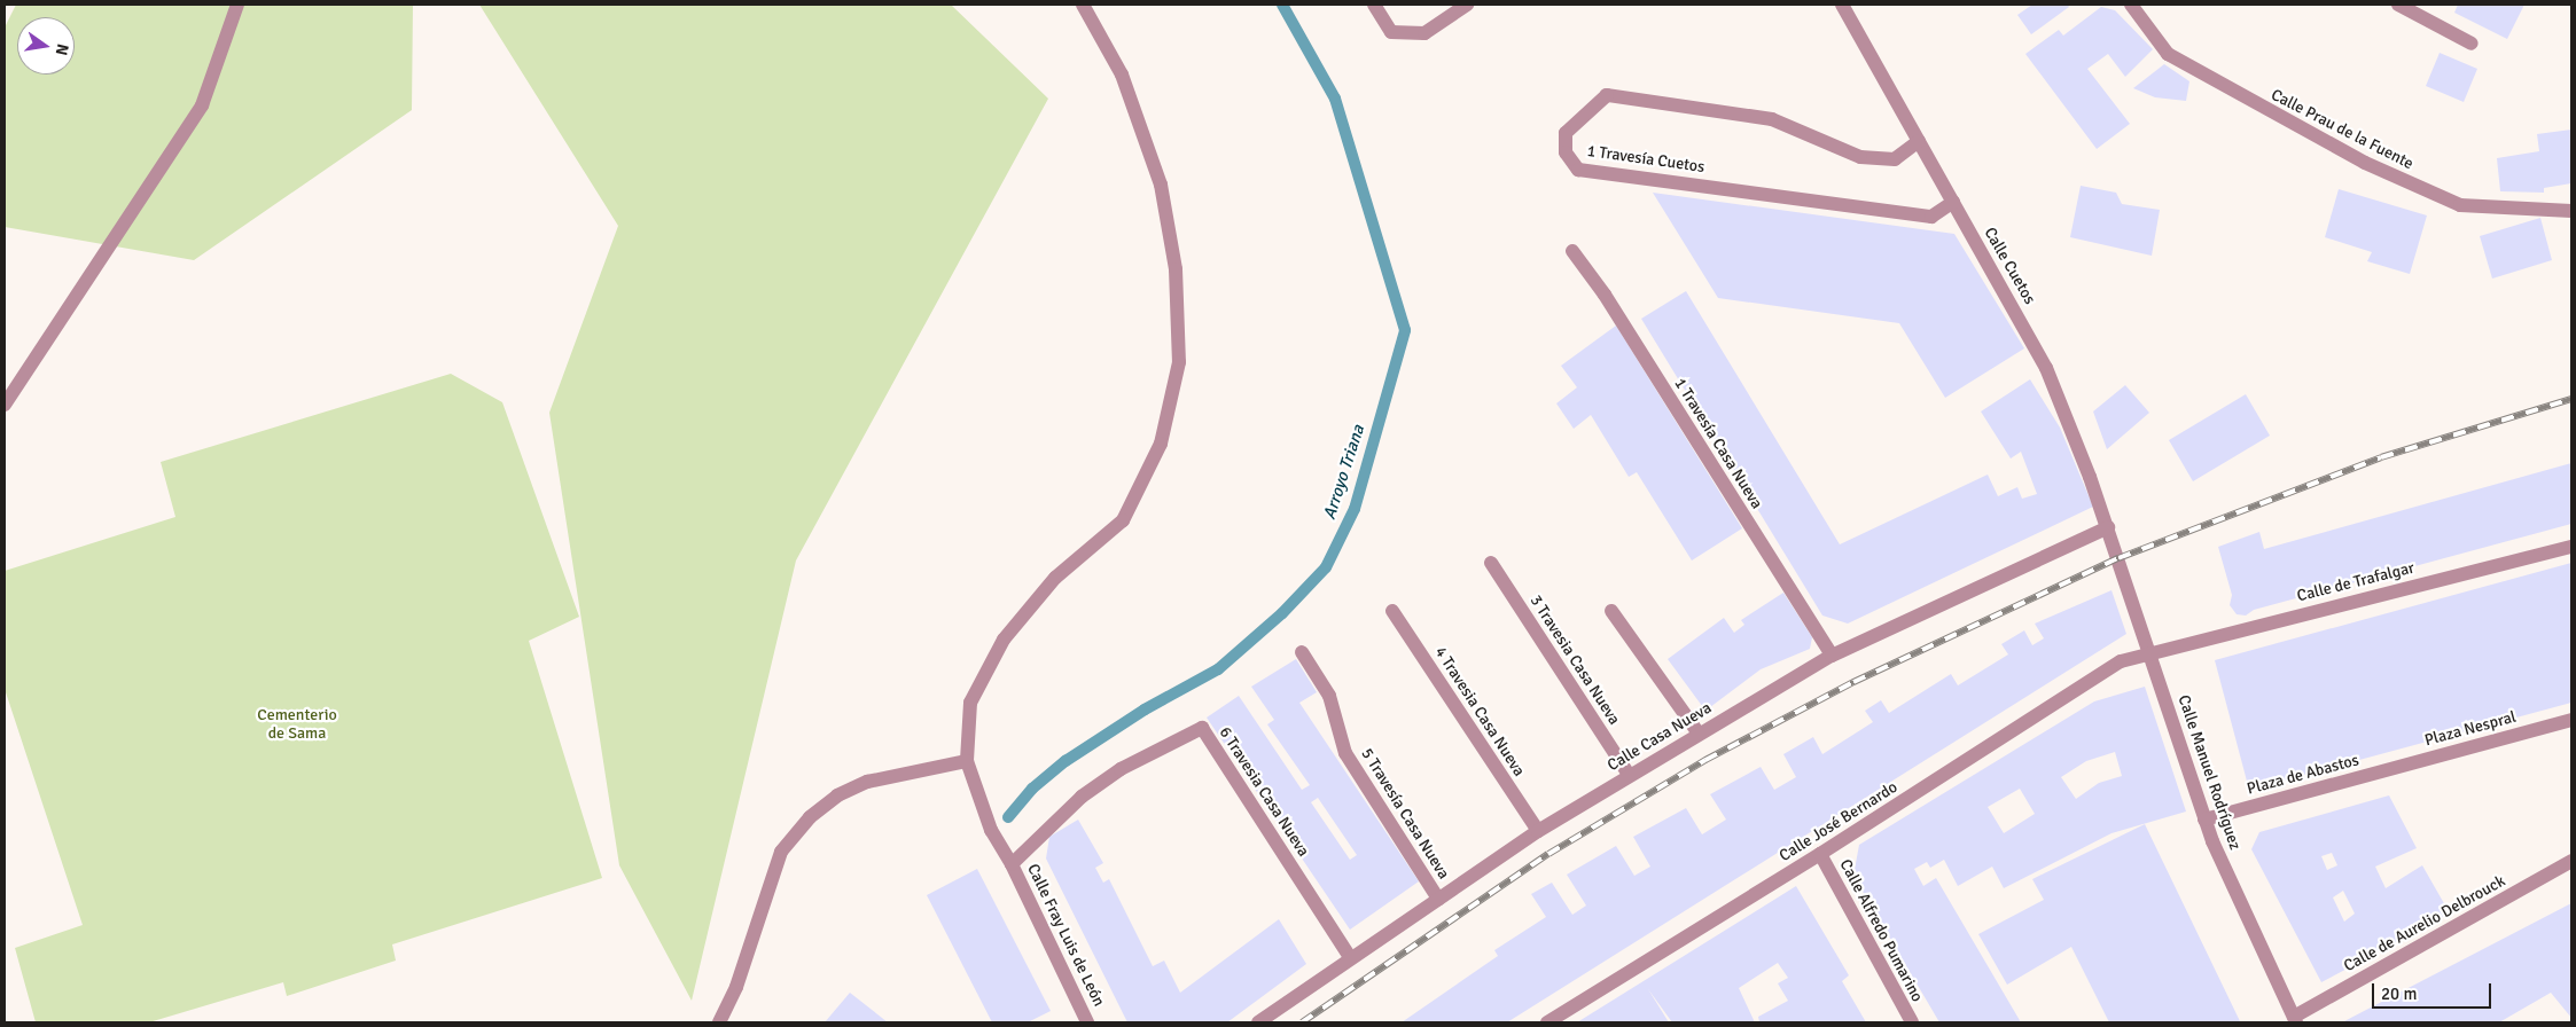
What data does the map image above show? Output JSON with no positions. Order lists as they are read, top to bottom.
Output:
{
  "streets": {
    "street": [
      "Calle Prau de la Fuente",
      "1 Travesía Cuetos",
      "Calle Cuetos",
      "1 Travesía Casa Nueva",
      "Calle de Trafalgar",
      "3 Travesia Casa Nueva",
      "4 Travesia Casa Nueva",
      "Plaza Nespral",
      "Calle Casa Nueva",
      "Calle Manuel Rodríguez",
      "Plaza de Abastos",
      "6 Travesia Casa Nueva",
      "5 Travesía Casa Nueva",
      "Calle José Bernardo",
      "Calle de Aurelio Delbrouck",
      "Calle Alfredo Pumarino",
      "Calle Fray Luis de León"
    ]
  },
  "crossings": [
    ["1 Travesía Cuetos", "Calle Cuetos"],
    ["Calle Cuetos", "Calle Casa Nueva"],
    ["Calle Cuetos", "Calle Manuel Rodríguez"],
    ["1 Travesía Casa Nueva", "Calle Casa Nueva"],
    ["Calle de Trafalgar", "Calle Manuel Rodríguez"],
    ["Calle de Trafalgar", "Calle José Bernardo"],
    ["3 Travesia Casa Nueva", "Calle Casa Nueva"],
    ["4 Travesia Casa Nueva", "Calle Casa Nueva"],
    ["Plaza Nespral", "Plaza de Abastos"],
    ["Calle Casa Nueva", "6 Travesia Casa Nueva"],
    ["Calle Casa Nueva", "5 Travesía Casa Nueva"],
    ["Calle Manuel Rodríguez", "Plaza de Abastos"],
    ["Calle Manuel Rodríguez", "Calle José Bernardo"],
    ["Calle Manuel Rodríguez", "Calle de Aurelio Delbrouck"],
    ["6 Travesia Casa Nueva", "Calle Fray Luis de León"],
    ["Calle José Bernardo", "Calle Alfredo Pumarino"]
  ],
  "water": ["Arroyo Triana"],
  "parks": ["Cementerio de Sama"],
  "scale_bar": "20 m",
  "north": "right"
}
